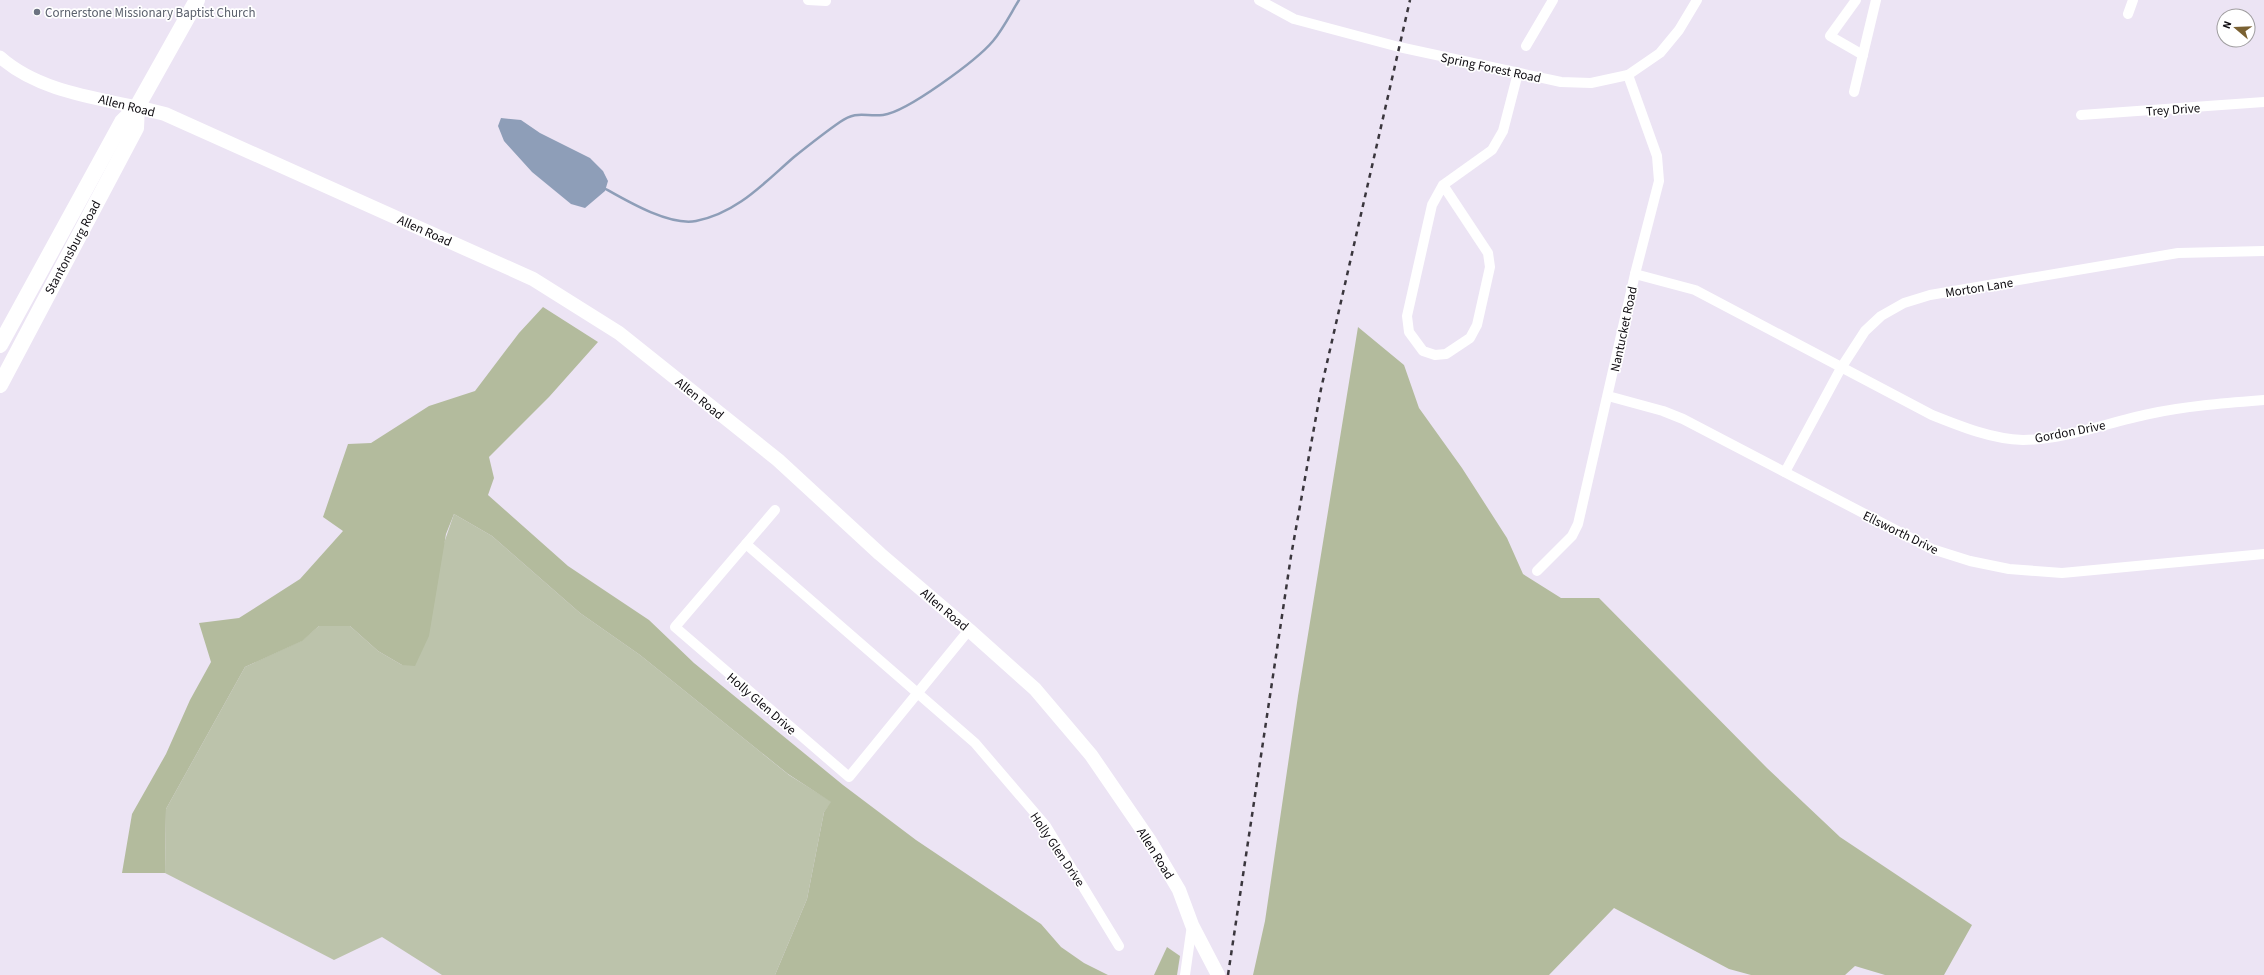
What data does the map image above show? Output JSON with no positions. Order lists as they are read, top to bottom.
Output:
{
  "streets": {
    "main road": ["Allen Road", "Stantonsburg Road"],
    "street": [
      "Spring Forest Road",
      "Trey Drive",
      "Morton Lane",
      "Nantucket Road",
      "Gordon Drive",
      "Ellsworth Drive",
      "Holly Glen Drive"
    ]
  },
  "crossings": [
    ["Spring Forest Road", "Nantucket Road"],
    ["Allen Road", "Stantonsburg Road"],
    ["Allen Road", "Holly Glen Drive"],
    ["Morton Lane", "Gordon Drive"],
    ["Morton Lane", "Ellsworth Drive"],
    ["Nantucket Road", "Gordon Drive"],
    ["Nantucket Road", "Ellsworth Drive"]
  ],
  "places": ["Cornerstone Missionary Baptist Church"],
  "north": "left"
}
